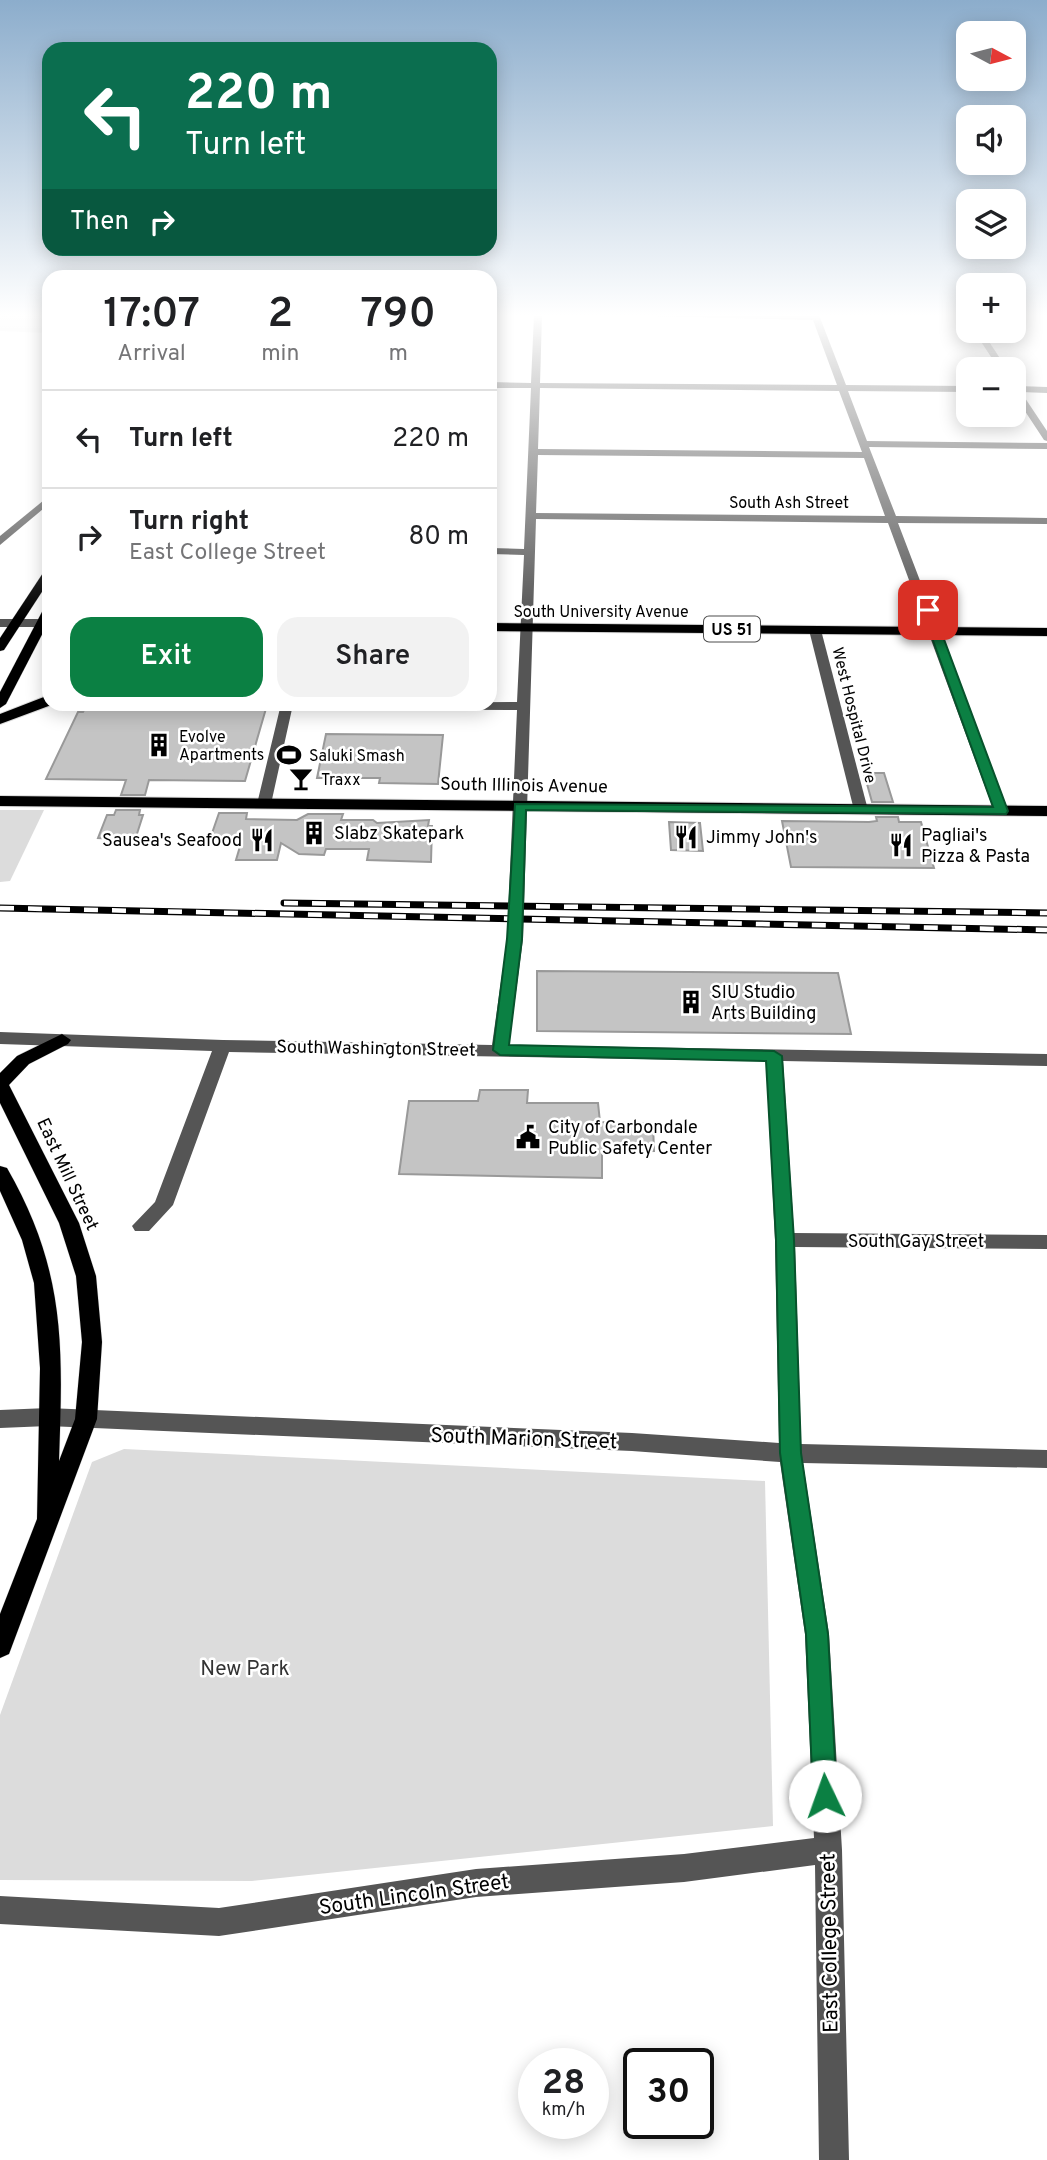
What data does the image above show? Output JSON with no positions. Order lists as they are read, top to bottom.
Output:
{
  "streets": {
    "highway": ["South University Avenue", "US 51", "South Illinois Avenue"],
    "main road": ["East Mill Street"],
    "street": [
      "South Ash Street",
      "West Hospital Drive",
      "South Washington Street",
      "South Gay Street",
      "South Marion Street",
      "South Lincoln Street",
      "East College Street"
    ]
  },
  "crossings": [
    ["South University Avenue", "West Hospital Drive"],
    ["West Hospital Drive", "South Illinois Avenue"],
    ["South Washington Street", "East College Street"],
    ["East Mill Street", "South Marion Street"],
    ["South Gay Street", "East College Street"],
    ["South Marion Street", "East College Street"],
    ["South Lincoln Street", "East College Street"]
  ],
  "parks": ["New Park"],
  "places": {
    "building": ["Evolve Apartments", "Slabz Skatepark", "SIU Studio Arts Building"],
    "sports": ["Saluki Smash"],
    "bar": ["Traxx"],
    "restaurant": ["Jimmy John's", "Sausea's Seafood", "Pagliai's Pizza & Pasta"],
    "public building": ["City of Carbondale Public Safety Center"]
  },
  "north": "right",
  "page": {
    "map_buttons": ["+", "−"],
    "turn": ["220 m", "Turn left"],
    "then": "Then",
    "eta": [
      "17:07",
      "Arrival",
      "2",
      "min",
      "790",
      "m"
    ],
    "list": [
      {
        "name": "Turn left",
        "value": "220 m"
      },
      {
        "name": "Turn right",
        "note": "East College Street",
        "value": "80 m"
      }
    ],
    "buttons": ["Exit", "Share"],
    "speed": "28 km/h",
    "limit": "30"
  }
}
